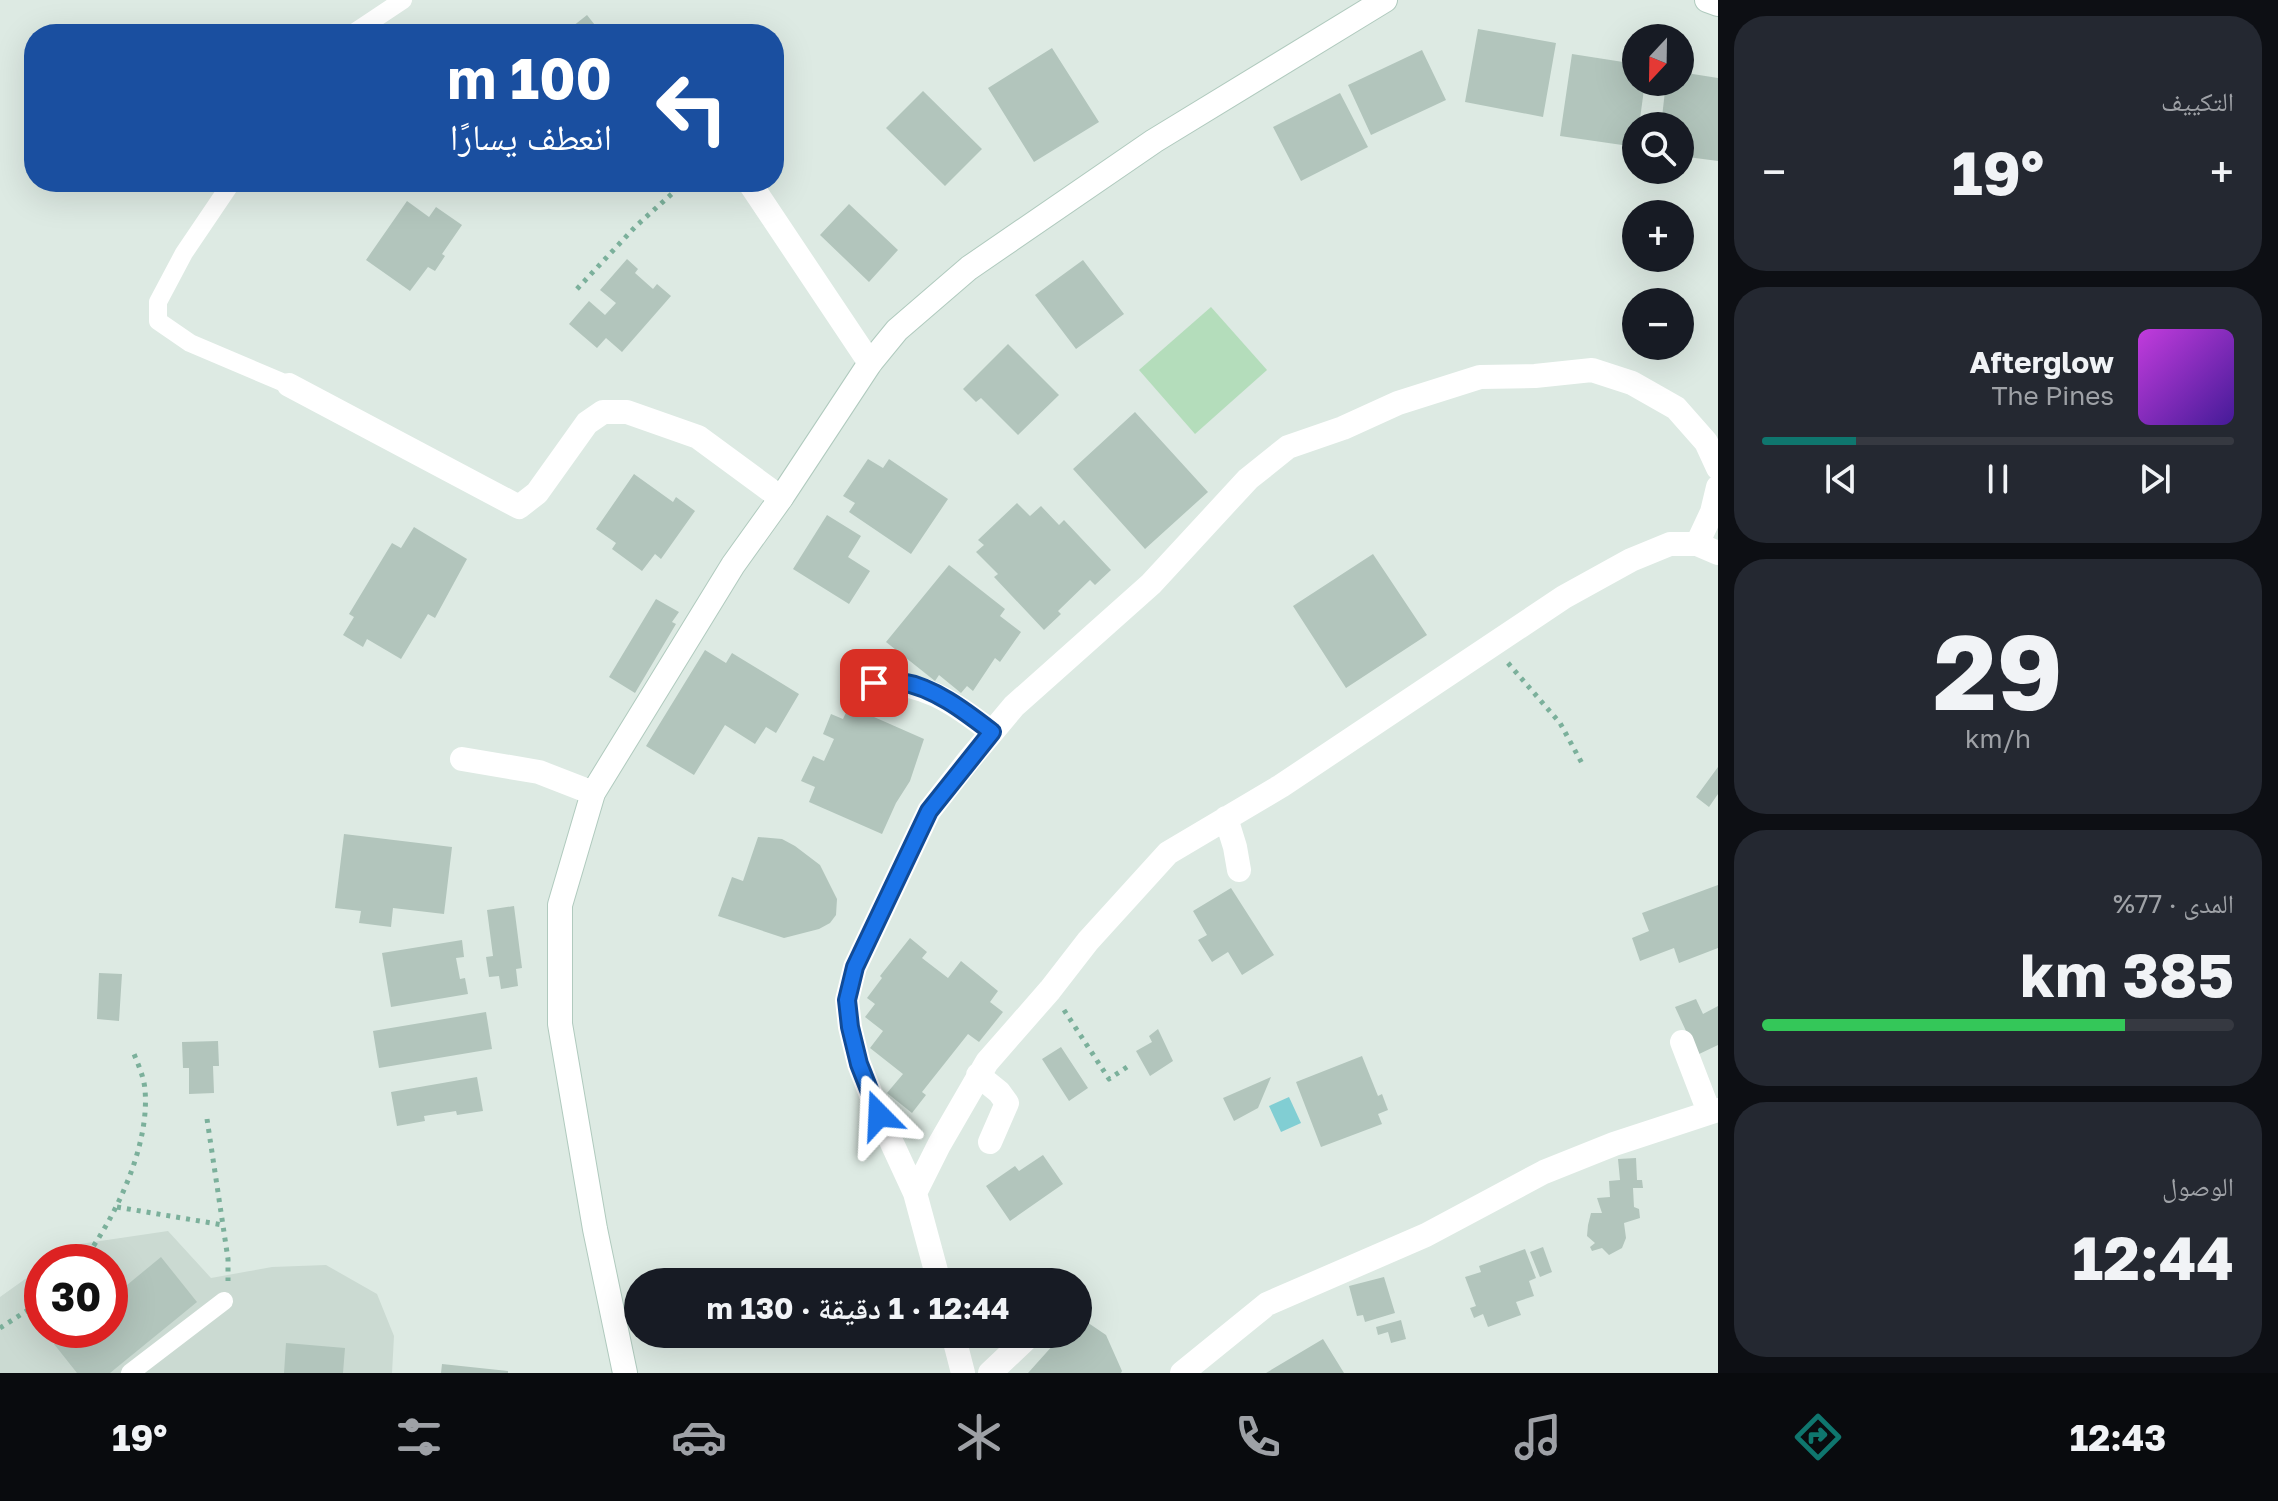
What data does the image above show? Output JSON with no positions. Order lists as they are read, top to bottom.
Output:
{
  "north": "bottom",
  "page": {
    "tile": [
      "التكييف",
      ["29", "km/h"],
      ["المدى · 77%", "385 km"],
      ["الوصول", "12:44"]
    ],
    "map_buttons": ["+", "−"],
    "turn": ["100 m", "انعطف يسارًا"],
    "heat": ["−", "19°", "+"],
    "song": ["Afterglow", "The Pines"],
    "limit": "30",
    "trip": "12:44 · 1 دقيقة · 130 m",
    "tabs": ["12:43", "19°"]
  }
}
